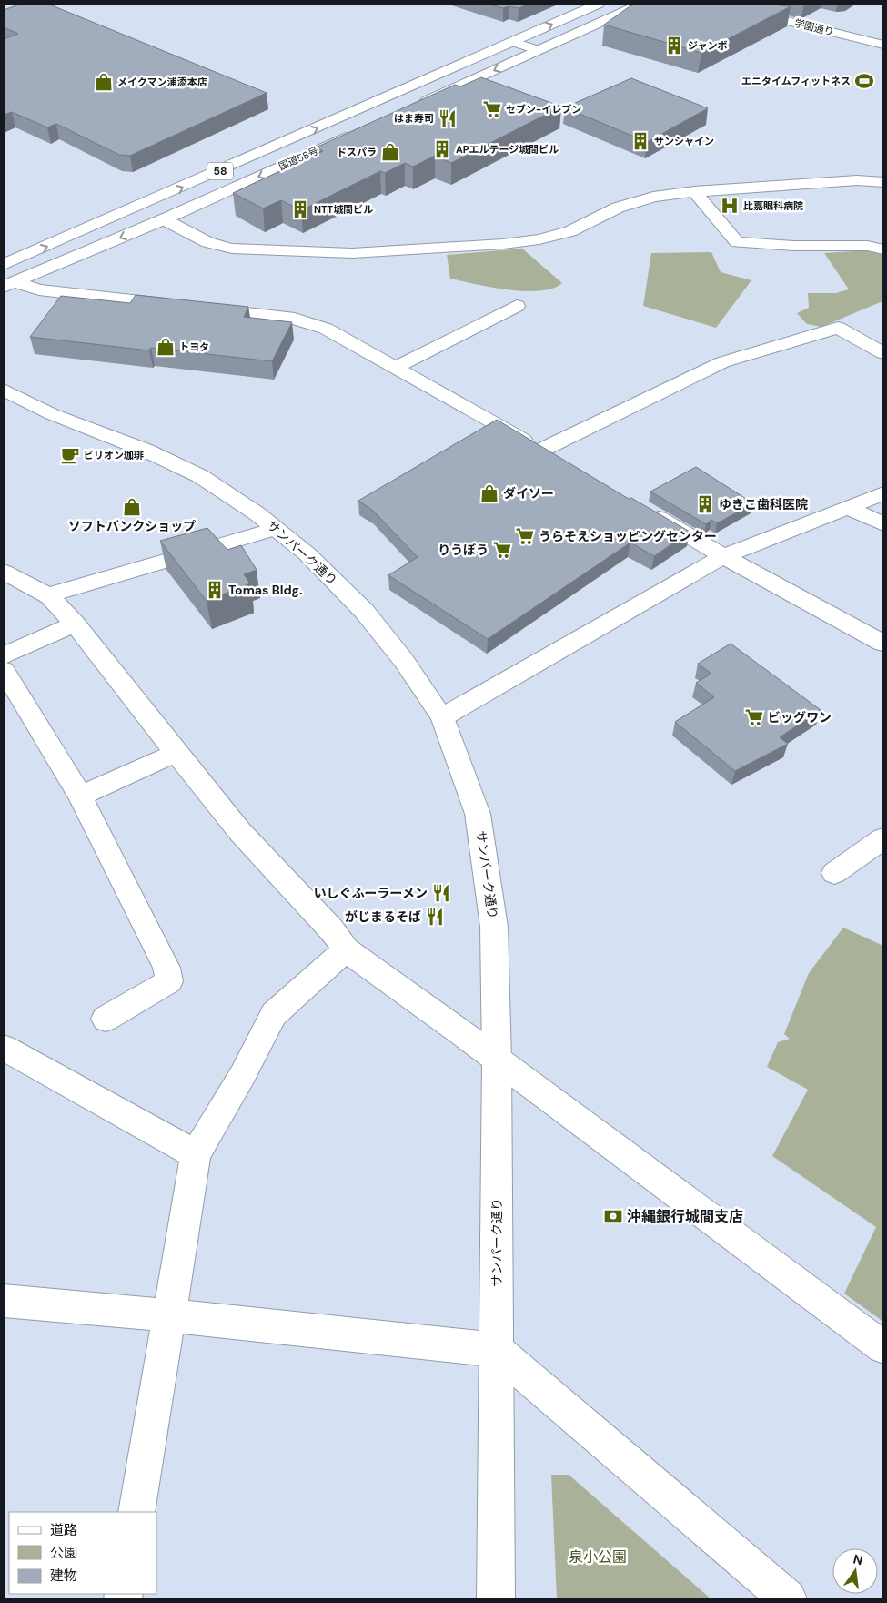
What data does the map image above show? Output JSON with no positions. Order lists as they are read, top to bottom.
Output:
{
  "streets": {
    "main road": [
      "学園通り",
      "国道58号",
      "58",
      "サンパーク通り"
    ]
  },
  "parks": ["泉小公園"],
  "places": {
    "building": [
      "ジャンボ",
      "サンシャイン",
      "APエルテージ城間ビル",
      "NTT城間ビル",
      "ゆきこ歯科医院",
      "Tomas Bldg."
    ],
    "sports": ["エニタイムフィットネス"],
    "shop": [
      "メイクマン浦添本店",
      "ドスパラ",
      "トヨタ",
      "ダイソー",
      "ソフトバンクショップ"
    ],
    "supermarket": [
      "セブン-イレブン",
      "うらそえショッピングセンター",
      "りうぼう",
      "ビッグワン"
    ],
    "restaurant": ["はま寿司", "いしぐふーラーメン", "がじまるそば"],
    "hospital": ["比嘉眼科病院"],
    "cafe": ["ビリオン珈琲"],
    "bank": ["沖縄銀行城間支店"]
  },
  "legend": ["道路", "公園", "建物"],
  "north": "top"
}
